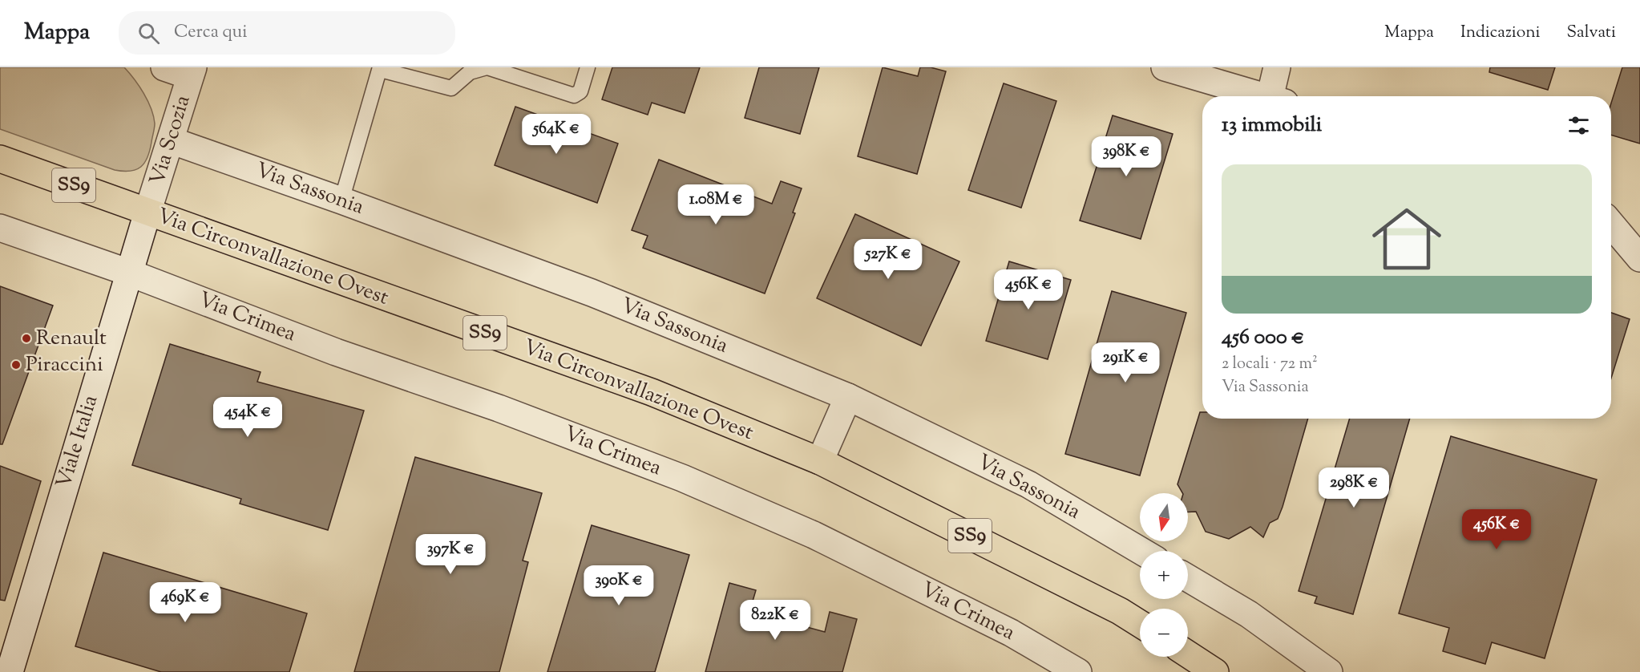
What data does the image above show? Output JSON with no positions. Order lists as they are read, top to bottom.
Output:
{
  "streets": {
    "main road": ["SS9", "Via Circonvallazione Ovest"],
    "street": [
      "Via Scozia",
      "Via Sassonia",
      "Via Crimea",
      "Viale Italia"
    ]
  },
  "crossings": [
    ["Via Scozia", "Via Sassonia"],
    ["Via Scozia", "Via Circonvallazione Ovest"],
    ["Via Scozia", "Viale Italia"],
    ["Via Circonvallazione Ovest", "Viale Italia"],
    ["Via Crimea", "Viale Italia"]
  ],
  "places": ["Renault", "Piraccini"],
  "north": "bottom",
  "page": {
    "header": "Mappa",
    "search": "Cerca qui",
    "nav": ["Mappa", "Indicazioni", "Salvati"],
    "heading": "13 immobili",
    "price": [
      "564K €",
      "398K €",
      "1.08M €",
      "527K €",
      "456K €",
      "291K €",
      "454K €",
      "298K €",
      "456K €",
      "397K €",
      "390K €",
      "469K €",
      "822K €"
    ],
    "list": [
      {
        "name": "456 000 €",
        "note": "2 locali · 72 m² · Via Sassonia"
      }
    ],
    "map_buttons": ["+", "−"]
  }
}
